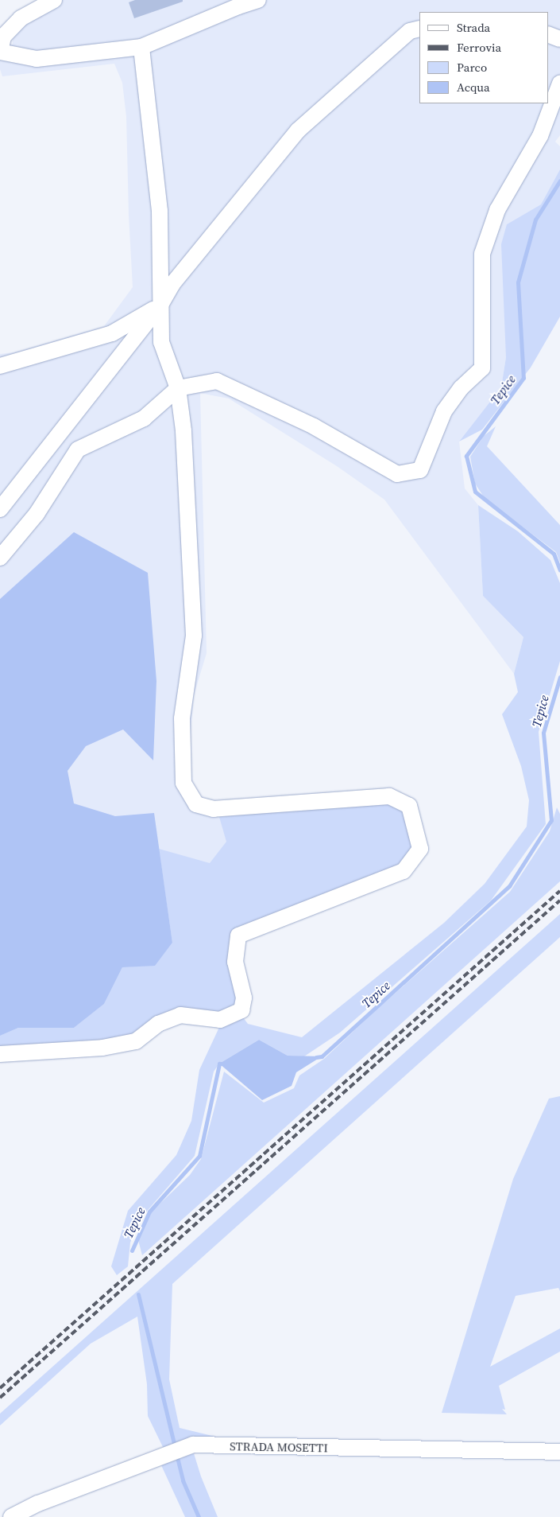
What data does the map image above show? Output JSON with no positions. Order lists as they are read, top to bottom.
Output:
{
  "streets": {
    "street": ["STRADA MOSETTI"]
  },
  "water": ["Tepice"],
  "legend": [
    "Strada",
    "Ferrovia",
    "Parco",
    "Acqua"
  ]
}
